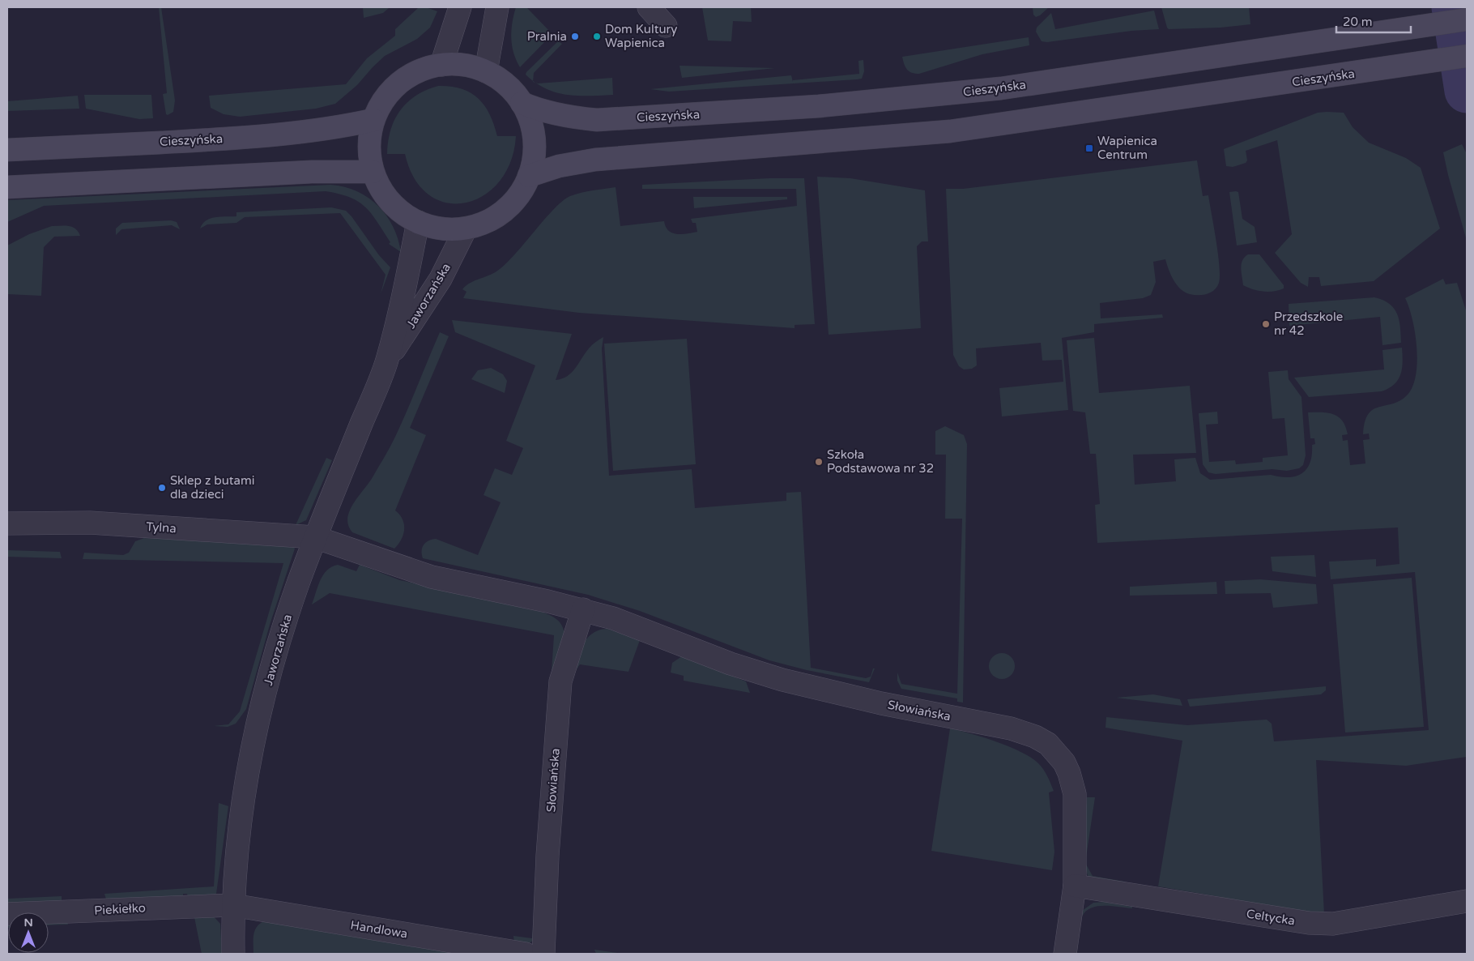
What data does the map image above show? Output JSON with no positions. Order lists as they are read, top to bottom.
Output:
{
  "streets": {
    "main road": ["Cieszyńska"],
    "street": [
      "Jaworzańska",
      "Tylna",
      "Słowiańska",
      "Piekiełko",
      "Celtycka",
      "Handlowa"
    ]
  },
  "crossings": [
    ["Jaworzańska", "Tylna"],
    ["Jaworzańska", "Słowiańska"],
    ["Jaworzańska", "Piekiełko"],
    ["Jaworzańska", "Handlowa"],
    ["Tylna", "Słowiańska"],
    ["Słowiańska", "Celtycka"],
    ["Piekiełko", "Handlowa"]
  ],
  "places": {
    "other": [
      "Pralnia",
      "Dom Kultury Wapienica",
      "Przedszkole nr 42",
      "Szkoła Podstawowa nr 32",
      "Sklep z butami dla dzieci"
    ],
    "transit": ["Wapienica Centrum"]
  },
  "scale_bar": "20 m",
  "north": "top"
}
